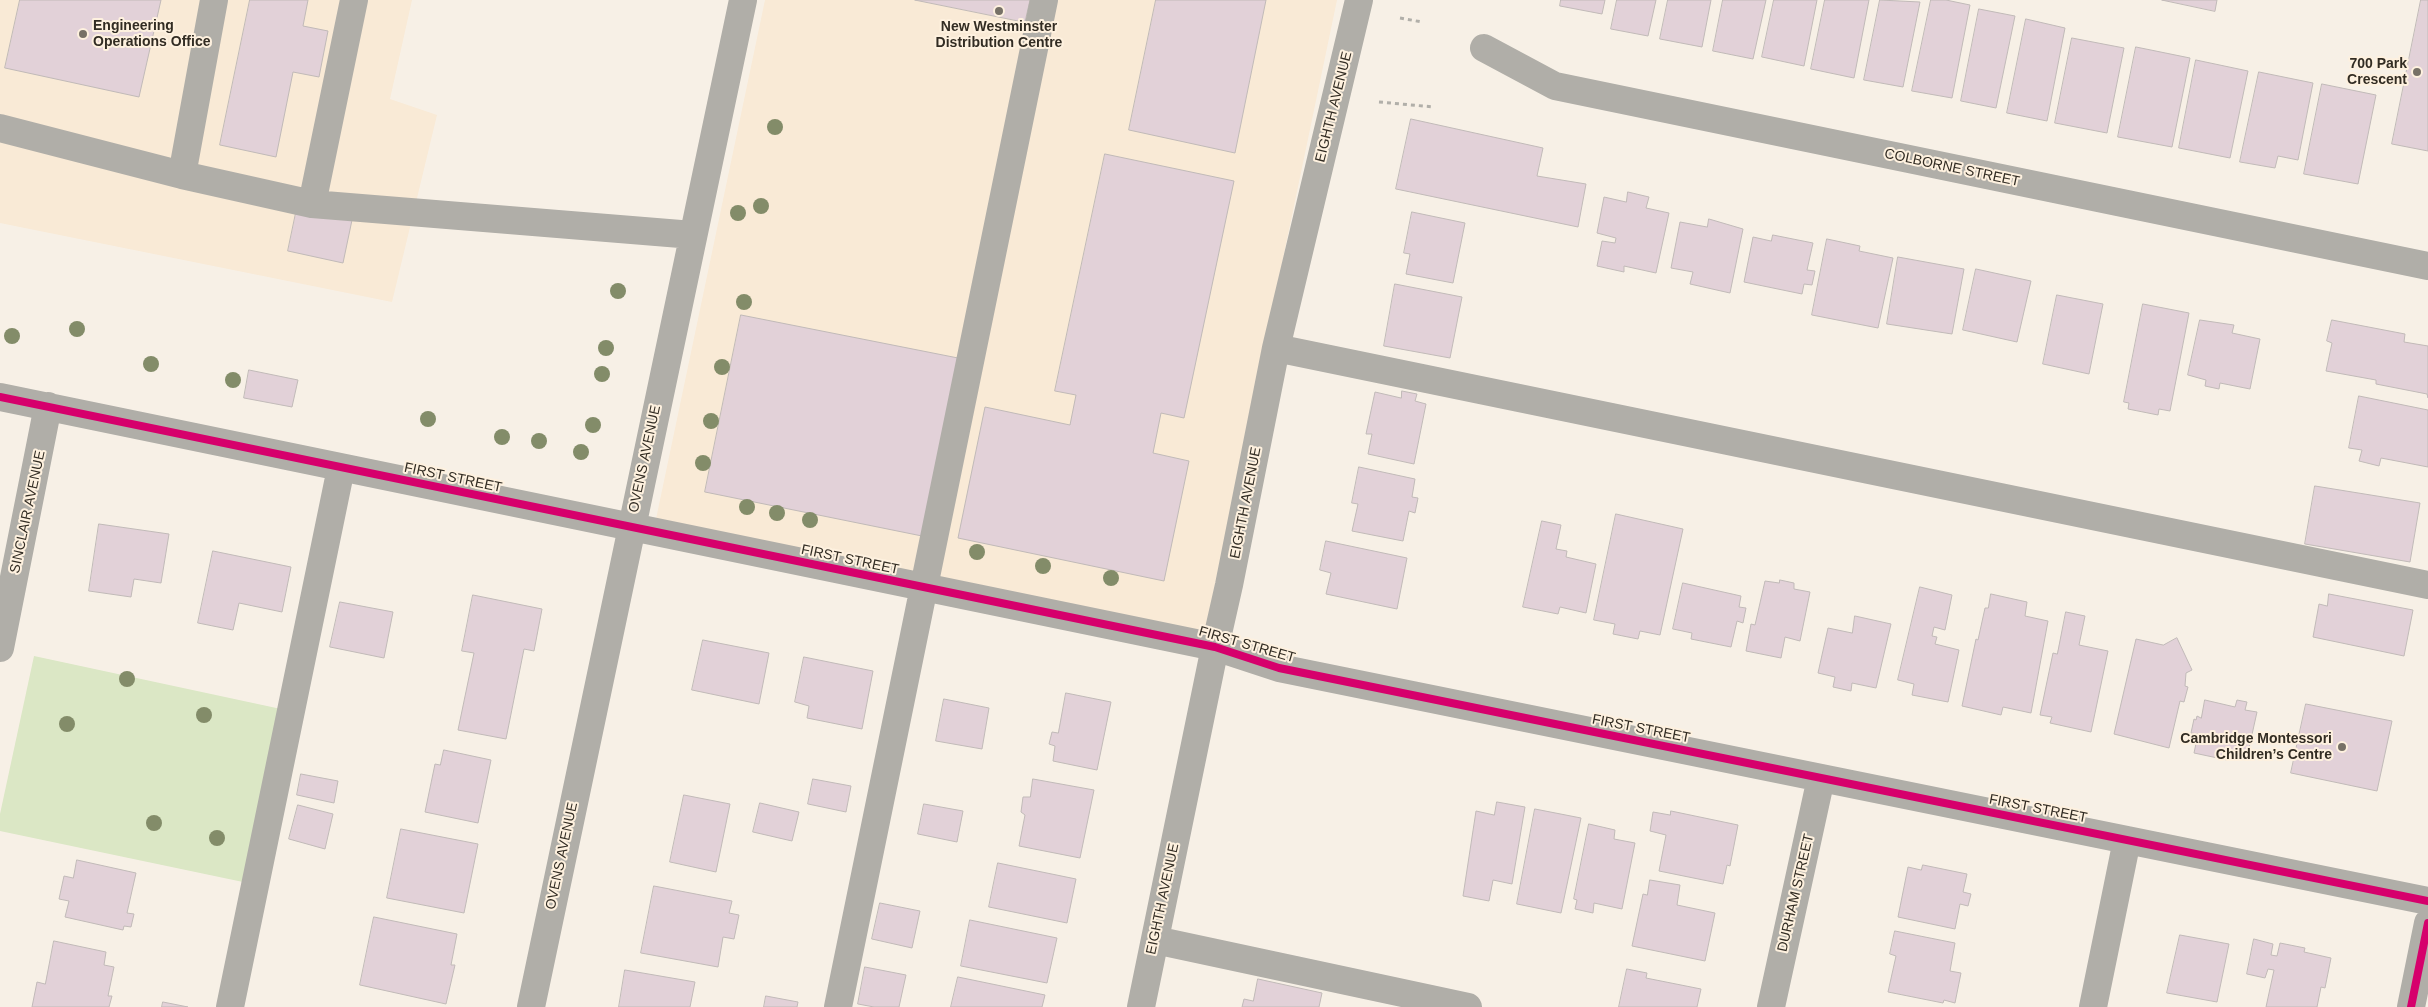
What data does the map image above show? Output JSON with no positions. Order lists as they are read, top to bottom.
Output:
{
  "streets": {
    "street": [
      "EIGHTH AVENUE",
      "COLBORNE STREET",
      "OVENS AVENUE",
      "FIRST STREET",
      "SINCLAIR AVENUE",
      "DURHAM STREET"
    ]
  },
  "crossings": [
    ["EIGHTH AVENUE", "FIRST STREET"],
    ["OVENS AVENUE", "FIRST STREET"],
    ["FIRST STREET", "SINCLAIR AVENUE"],
    ["FIRST STREET", "DURHAM STREET"]
  ],
  "places": [
    "New Westminster Distribution Centre",
    "Engineering Operations Office",
    "700 Park Crescent",
    "Cambridge Montessori Children’s Centre"
  ]
}
